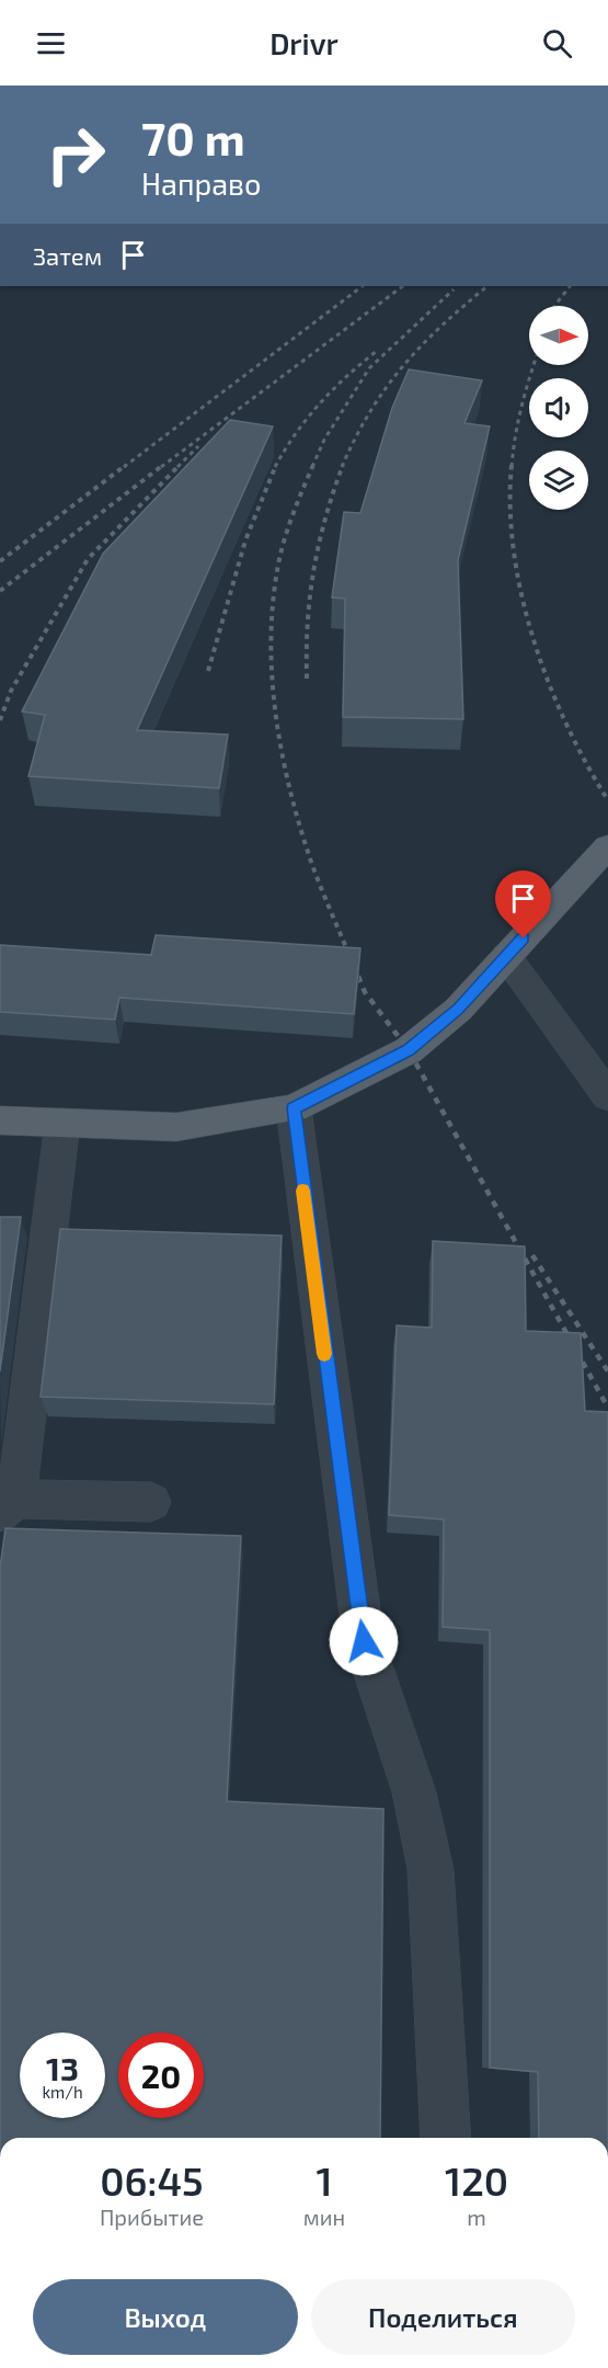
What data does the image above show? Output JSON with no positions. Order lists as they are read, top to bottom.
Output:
{
  "north": "right",
  "page": {
    "header": "Drivr",
    "turn": ["70 m", "Направо"],
    "then": "Затем",
    "speed": "13 km/h",
    "limit": "20",
    "eta": [
      "06:45",
      "Прибытие",
      "1",
      "мин",
      "120",
      "m"
    ],
    "buttons": ["Выход", "Поделиться"]
  }
}
